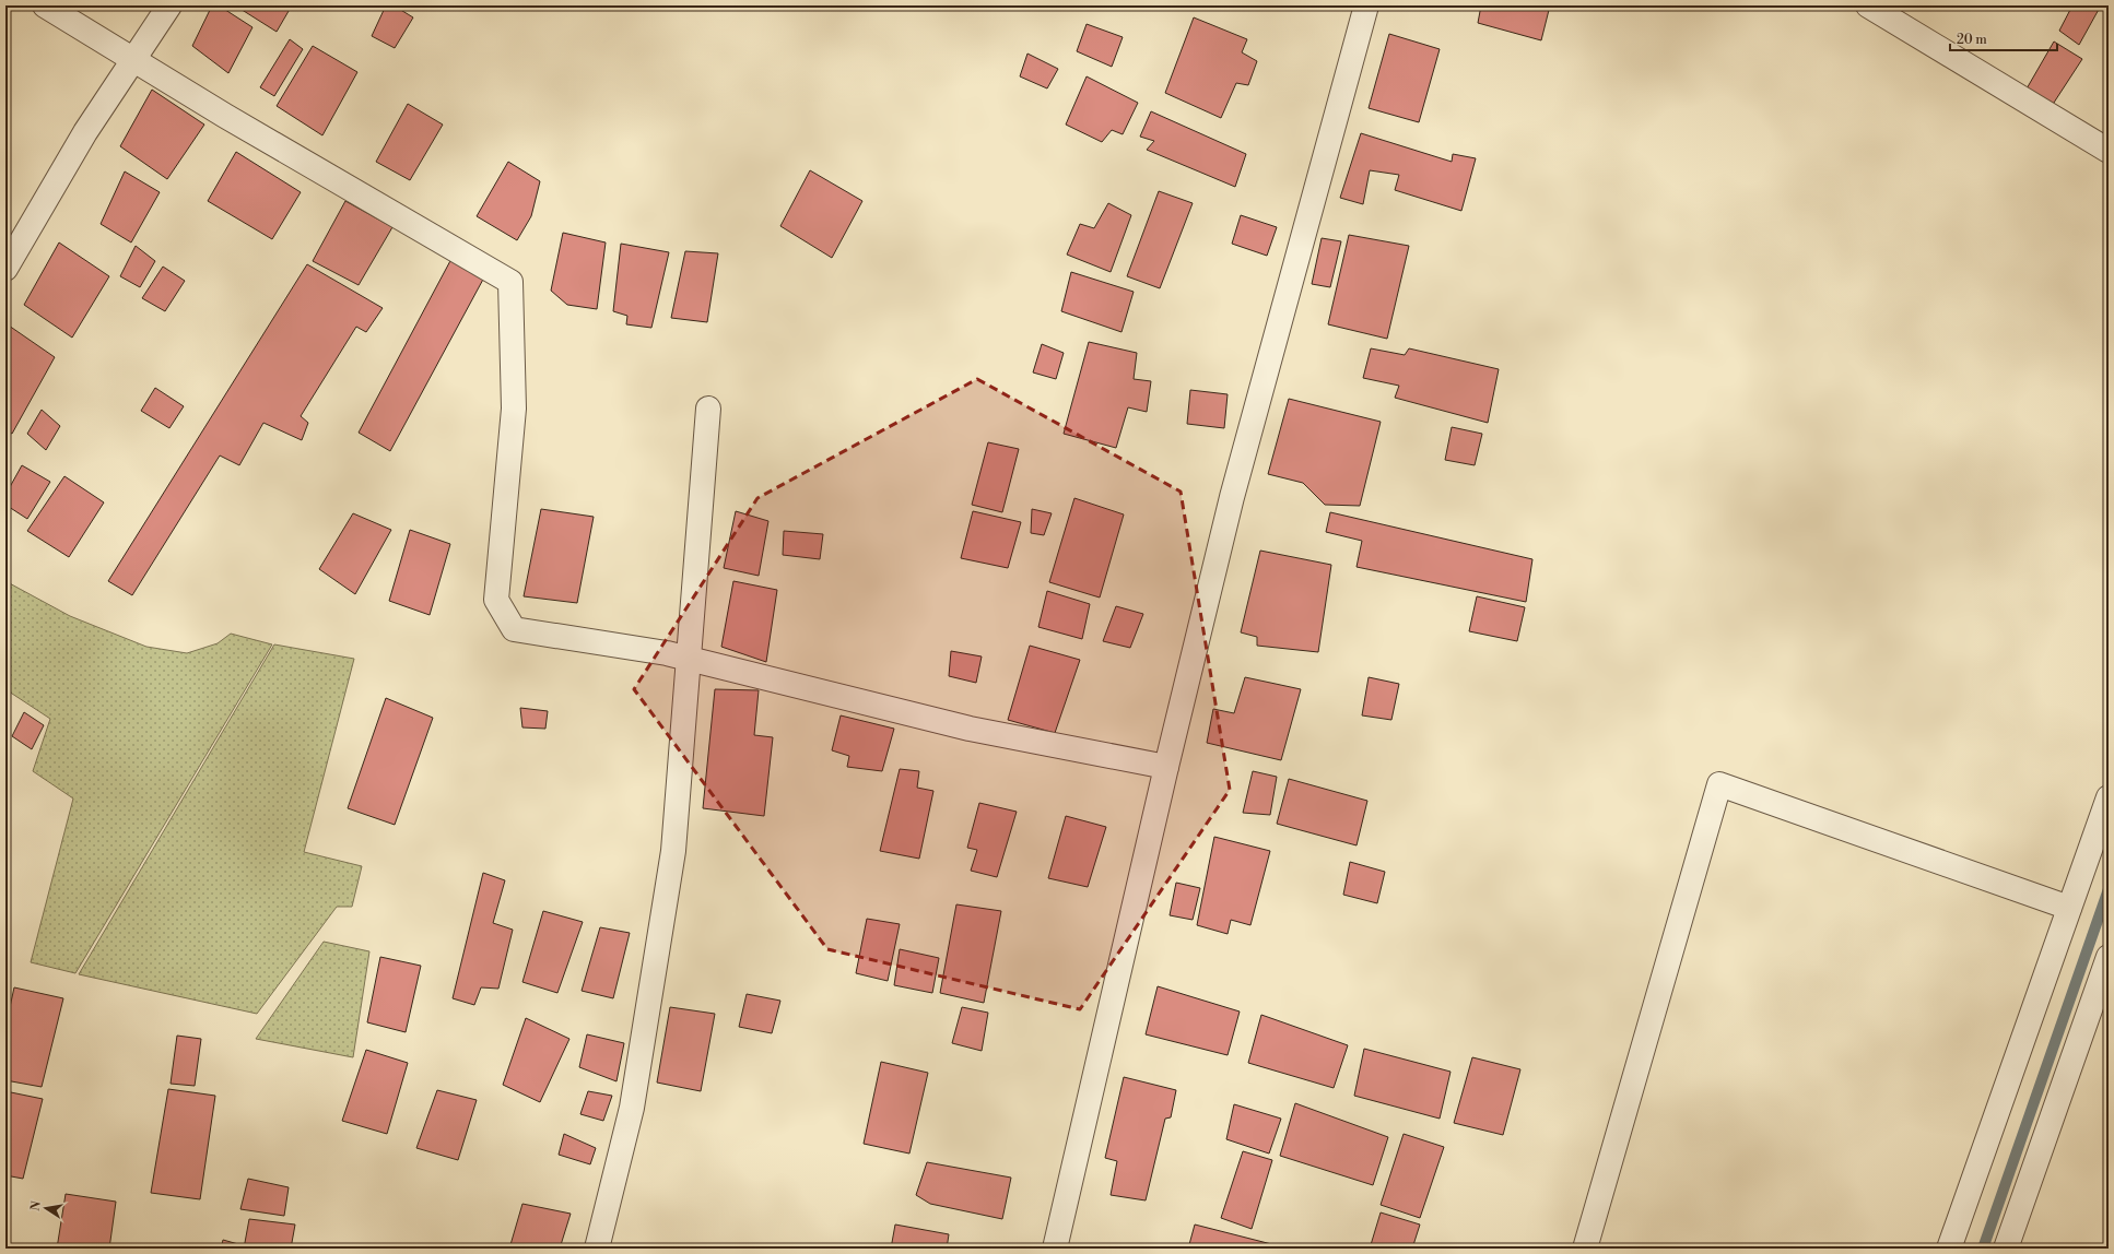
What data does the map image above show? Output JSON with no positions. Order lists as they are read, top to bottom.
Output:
{
  "scale_bar": "20 m",
  "north": "left"
}
